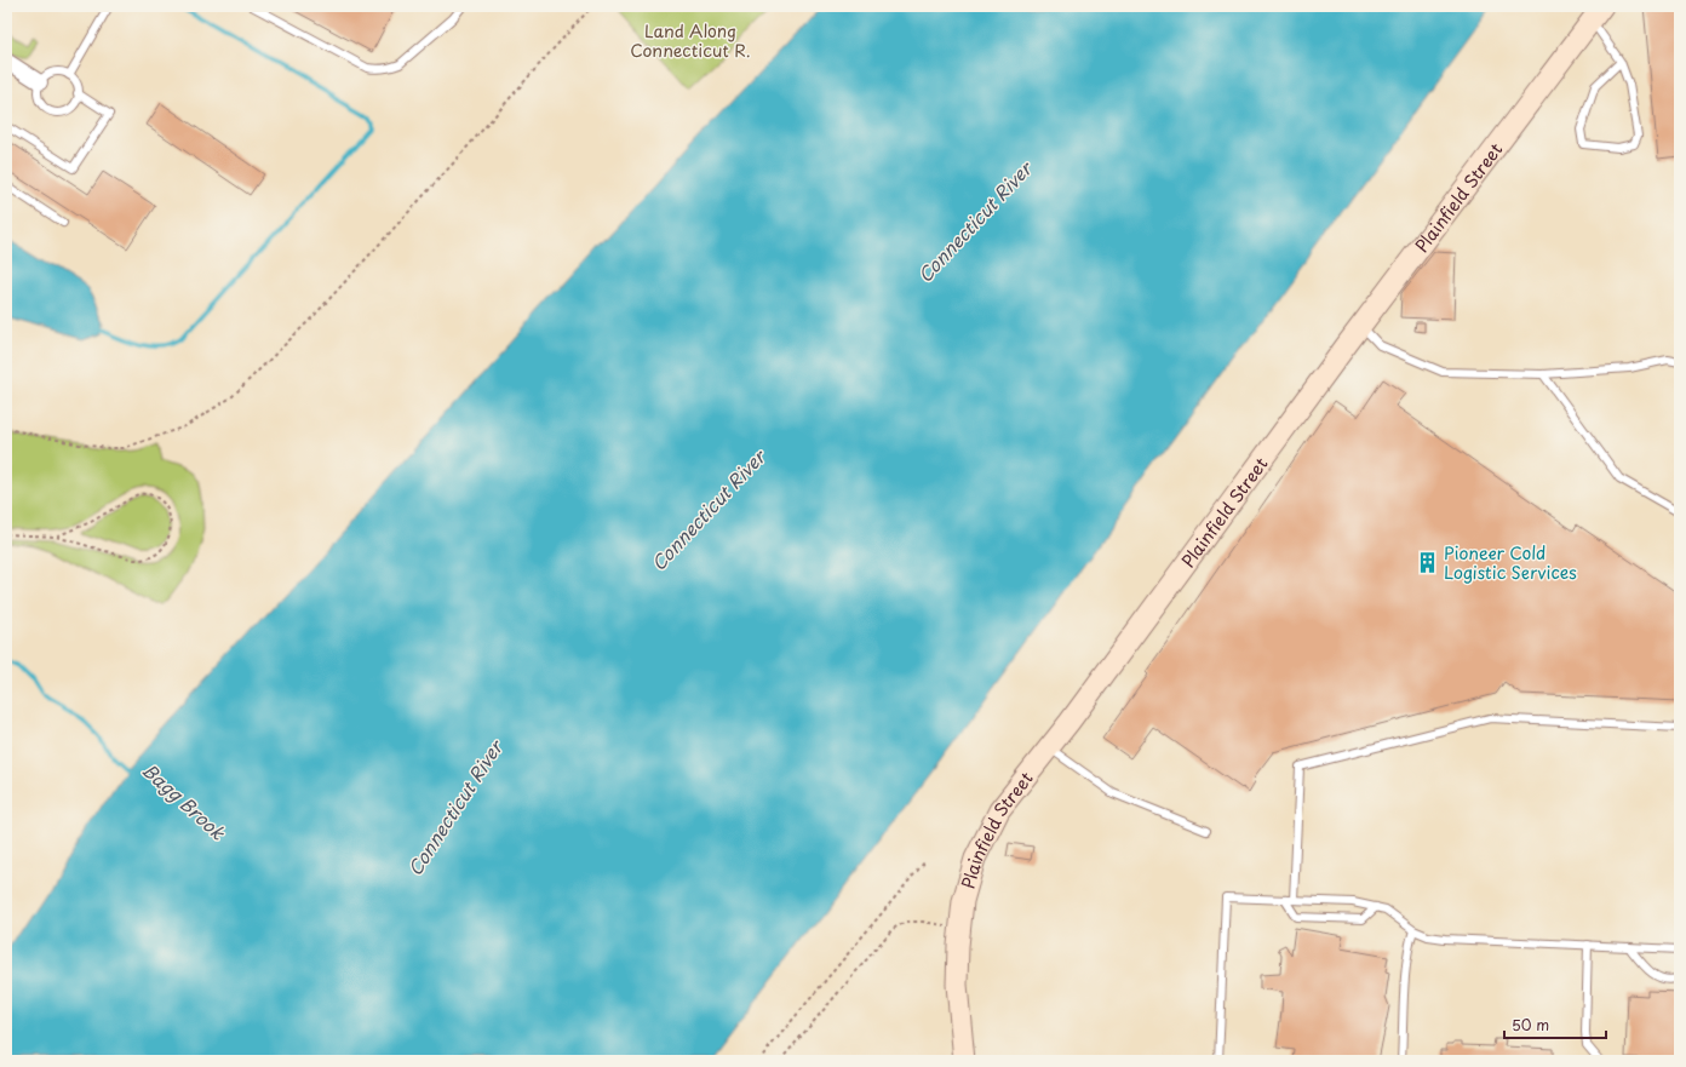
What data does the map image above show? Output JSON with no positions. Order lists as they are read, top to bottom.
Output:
{
  "streets": {
    "street": ["Plainfield Street"]
  },
  "water": ["Connecticut River", "Bagg Brook"],
  "parks": ["Land Along Connecticut R."],
  "places": {
    "building": ["Pioneer Cold Logistic Services"]
  },
  "scale_bar": "50 m"
}
